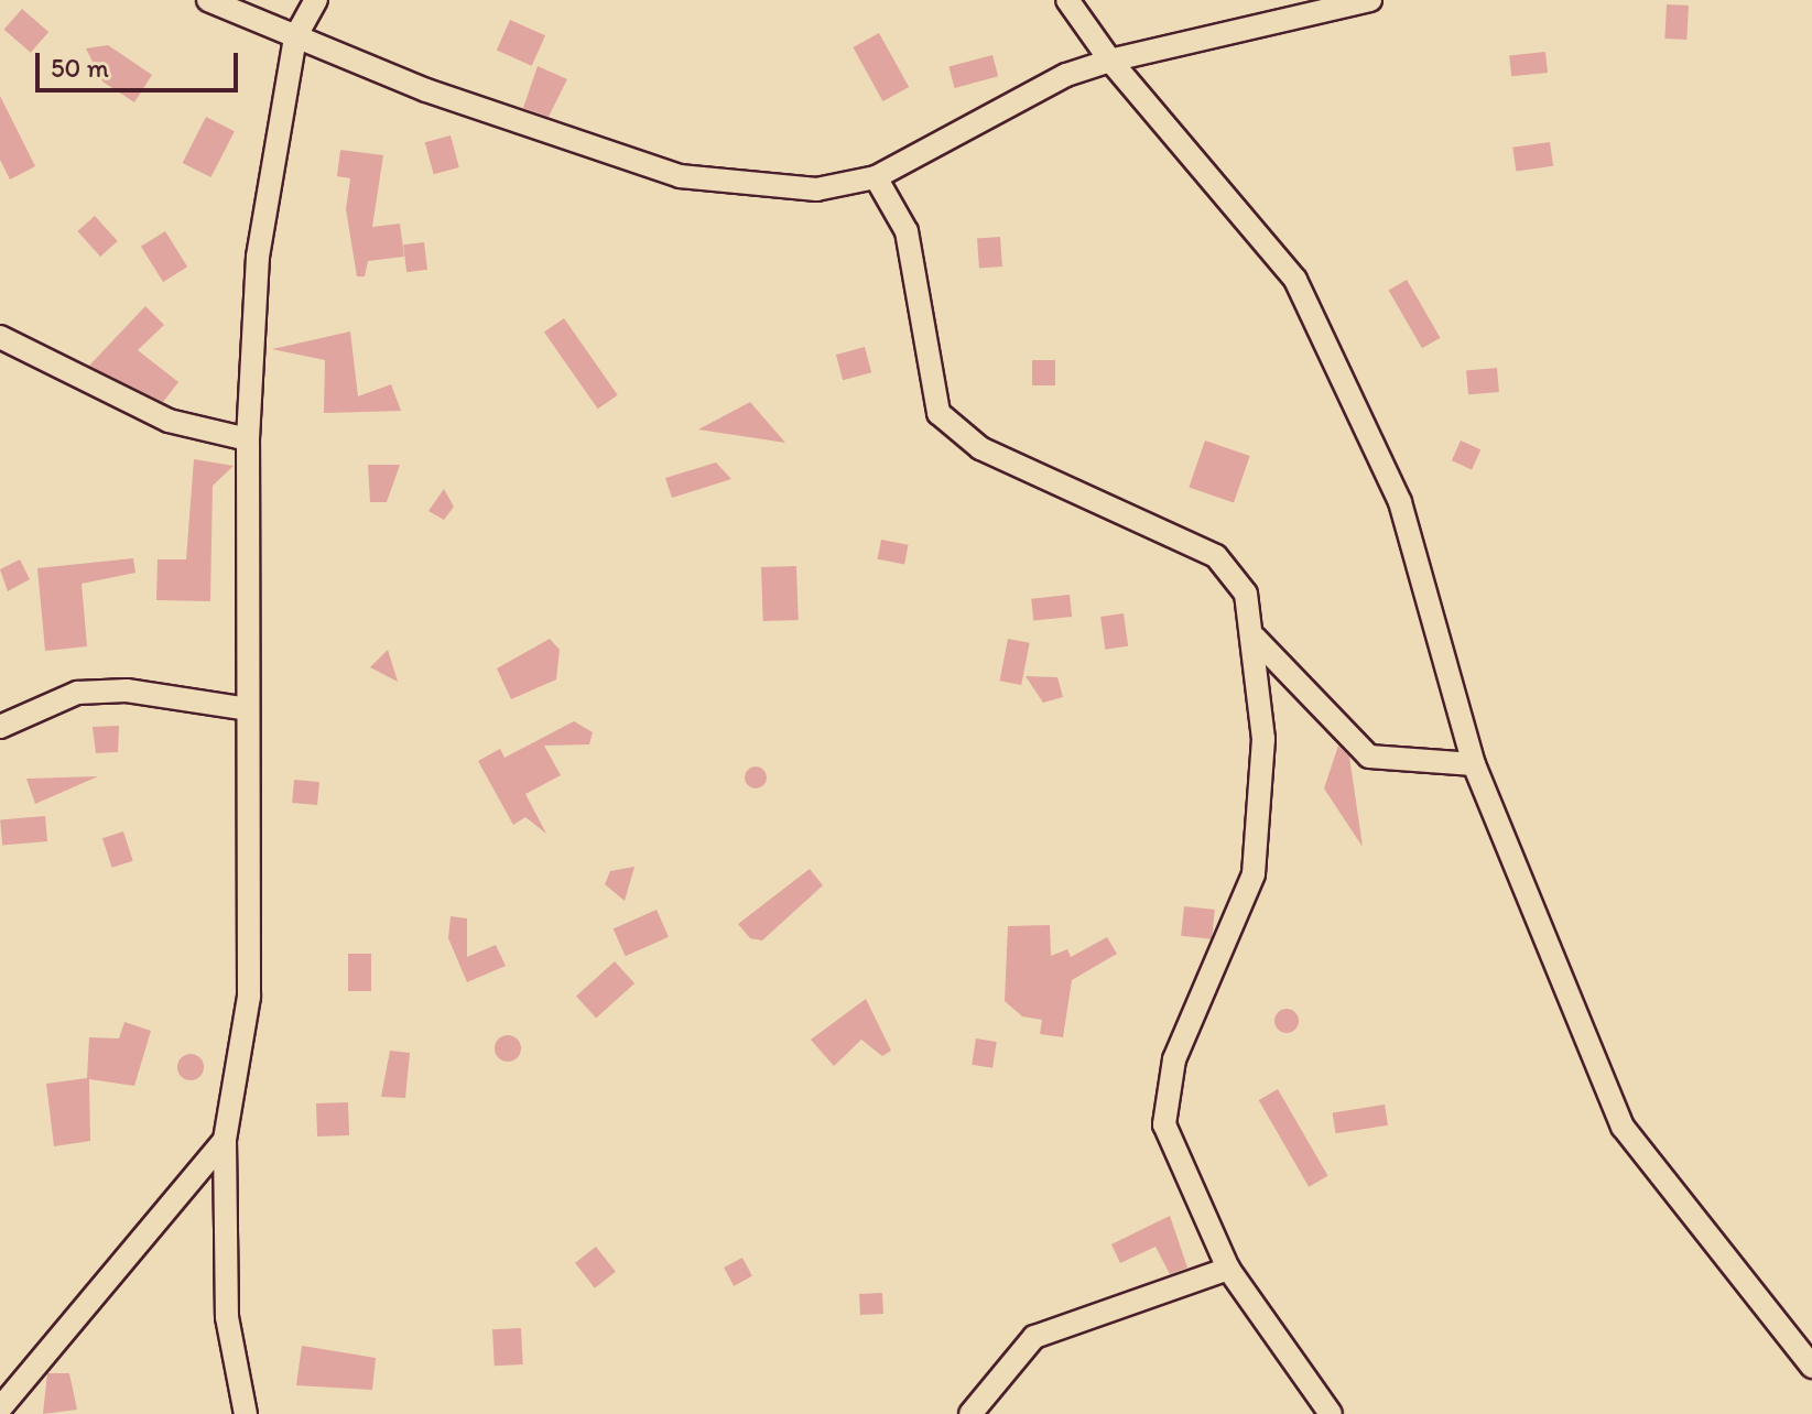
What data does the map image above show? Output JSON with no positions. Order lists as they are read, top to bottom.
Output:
{
  "scale_bar": "50 m"
}
